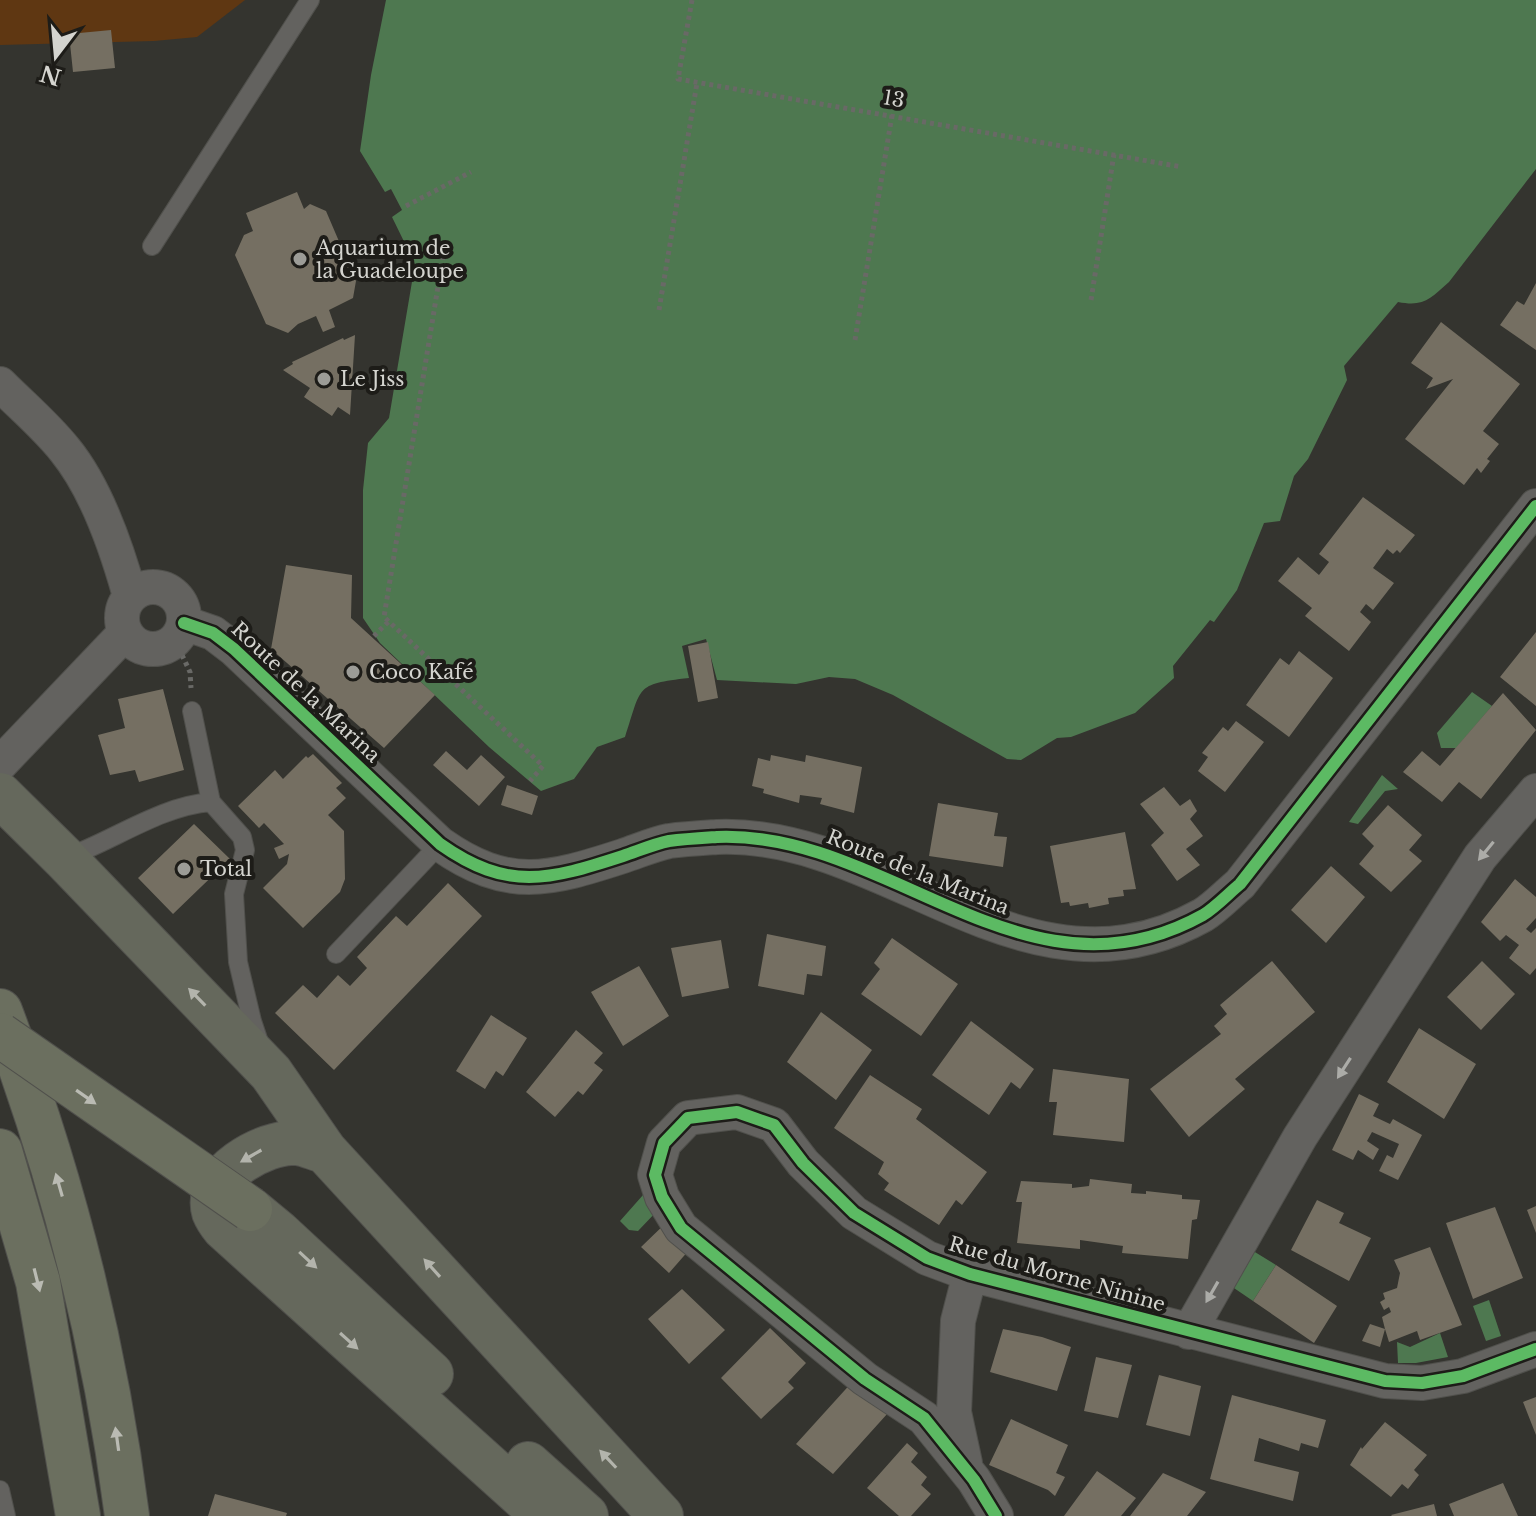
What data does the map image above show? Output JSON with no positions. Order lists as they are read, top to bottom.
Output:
{
  "streets": {
    "street": ["Route de la Marina", "Rue du Morne Ninine"],
    "path": ["13"]
  },
  "places": [
    "Aquarium de la Guadeloupe",
    "Le Jiss",
    "Coco Kafé",
    "Total"
  ],
  "north": "bottom"
}
